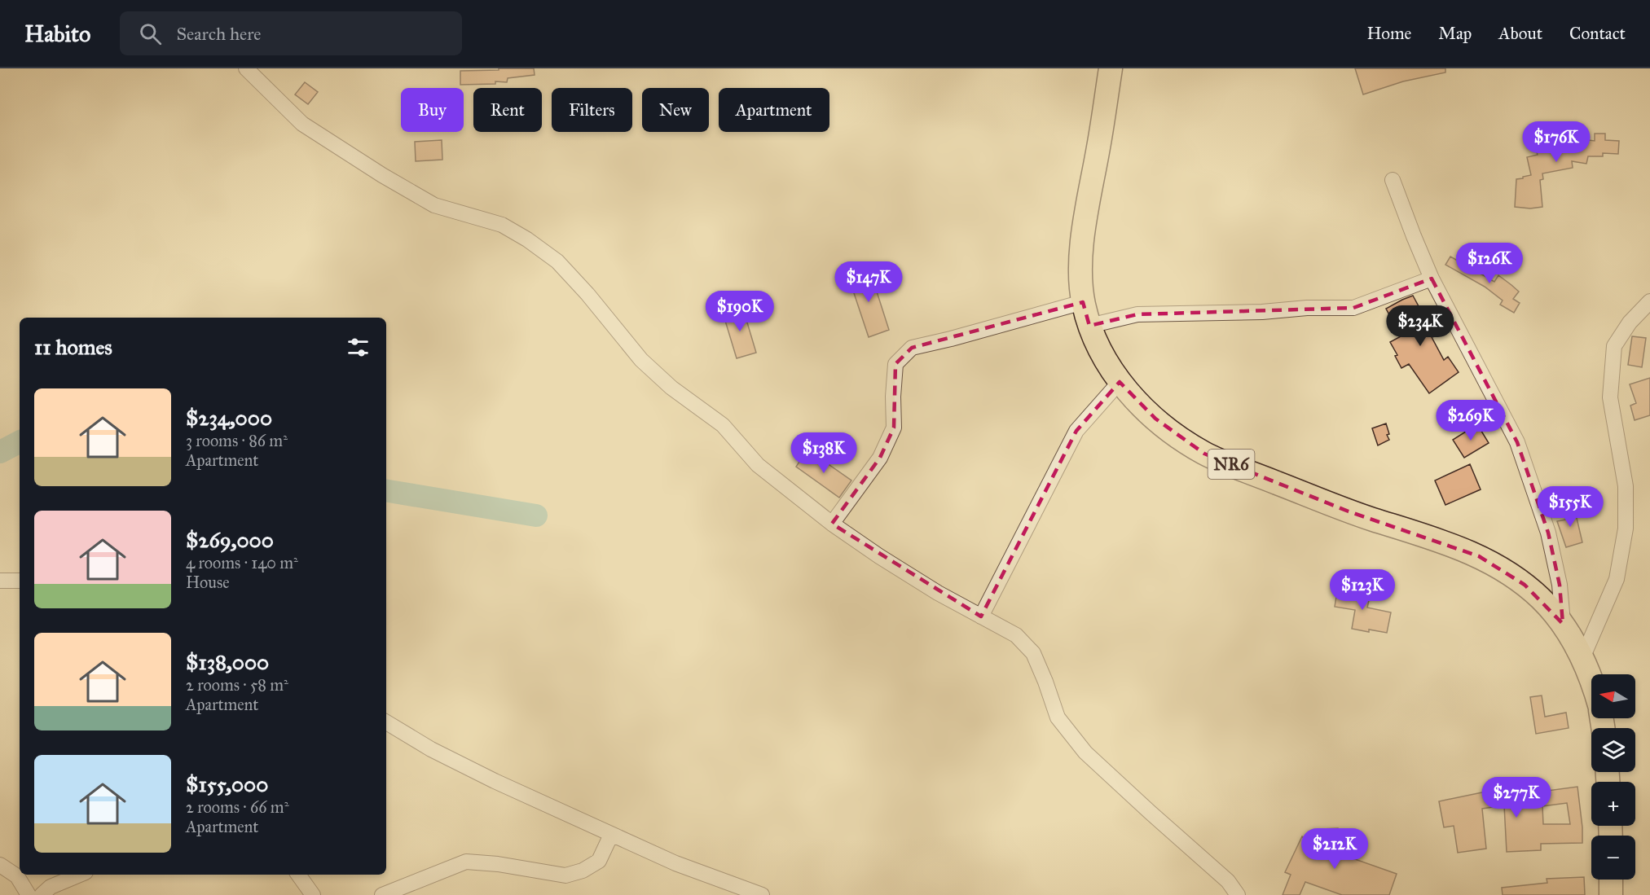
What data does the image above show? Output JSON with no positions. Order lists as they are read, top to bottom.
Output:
{
  "streets": {
    "main road": ["NR6"]
  },
  "north": "left",
  "page": {
    "header": "Habito",
    "search": "Search here",
    "nav": [
      "Home",
      "Map",
      "About",
      "Contact"
    ],
    "chip": [
      "Buy",
      "Rent",
      "Filters",
      "New",
      "Apartment"
    ],
    "price": [
      "$176K",
      "$126K",
      "$147K",
      "$190K",
      "$234K",
      "$269K",
      "$138K",
      "$155K",
      "$123K",
      "$277K",
      "$212K"
    ],
    "heading": "11 homes",
    "list": [
      {
        "name": "$234,000",
        "note": "3 rooms · 86 m² · Apartment"
      },
      {
        "name": "$269,000",
        "note": "4 rooms · 140 m² · House"
      },
      {
        "name": "$138,000",
        "note": "2 rooms · 58 m² · Apartment"
      },
      {
        "name": "$155,000",
        "note": "2 rooms · 66 m² · Apartment"
      }
    ],
    "map_buttons": ["+", "−"]
  }
}
